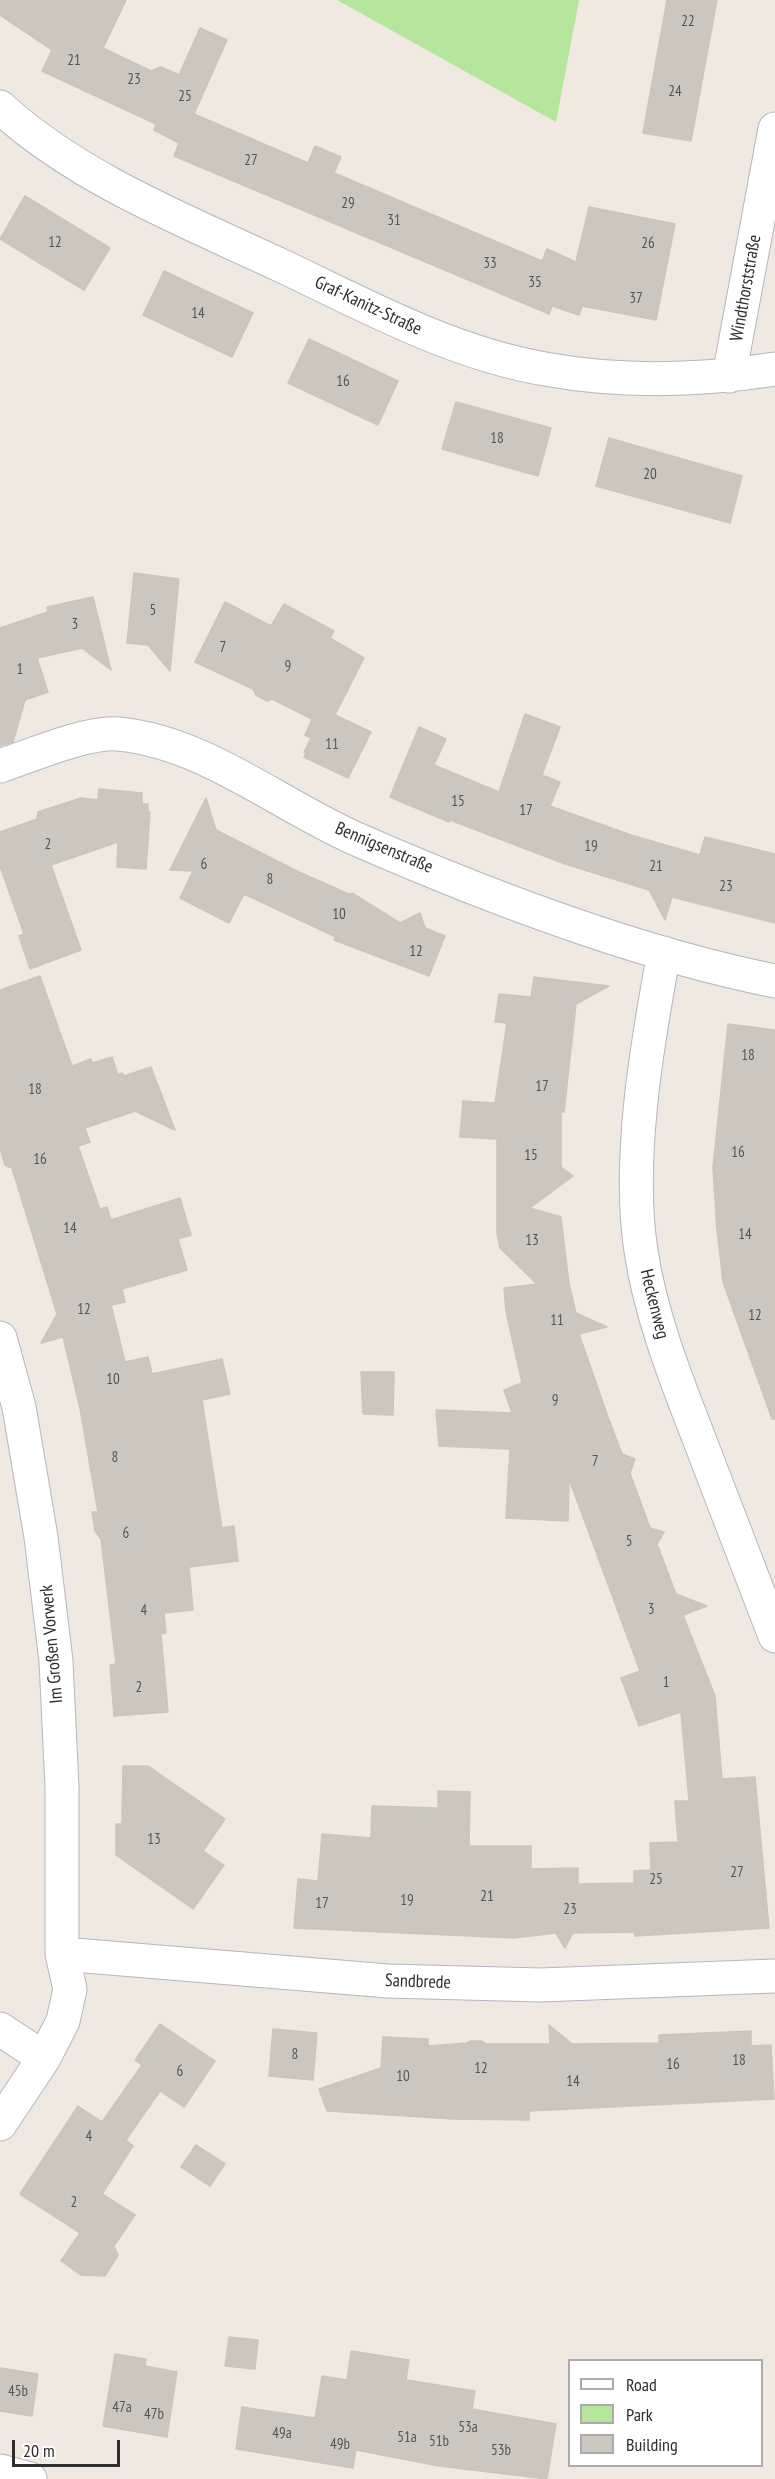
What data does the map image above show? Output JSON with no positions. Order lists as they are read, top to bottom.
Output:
{
  "streets": {
    "street": [
      "Windthorststraße",
      "Graf-Kanitz-Straße",
      "Bennigsenstraße",
      "Heckenweg",
      "Im Großen Vorwerk",
      "Sandbrede"
    ]
  },
  "crossings": [
    ["Windthorststraße", "Graf-Kanitz-Straße"],
    ["Bennigsenstraße", "Heckenweg"],
    ["Im Großen Vorwerk", "Sandbrede"]
  ],
  "house_numbers": [
    "22",
    "21",
    "23",
    "24",
    "25",
    "27",
    "29",
    "31",
    "12",
    "26",
    "33",
    "35",
    "37",
    "14",
    "16",
    "18",
    "20",
    "5",
    "3",
    "7",
    "9",
    "1",
    "11",
    "15",
    "17",
    "2",
    "19",
    "6",
    "21",
    "8",
    "23",
    "10",
    "12",
    "18",
    "17",
    "18",
    "16",
    "15",
    "16",
    "14",
    "14",
    "13",
    "12",
    "12",
    "11",
    "10",
    "9",
    "8",
    "7",
    "6",
    "5",
    "3",
    "4",
    "1",
    "2",
    "13",
    "27",
    "25",
    "21",
    "19",
    "17",
    "23",
    "8",
    "18",
    "16",
    "12",
    "6",
    "10",
    "14",
    "4",
    "2",
    "45b",
    "47a",
    "47b",
    "53a",
    "49a",
    "51a",
    "51b",
    "49b",
    "53b"
  ],
  "legend": ["Road", "Park", "Building"],
  "scale_bar": "20 m"
}
